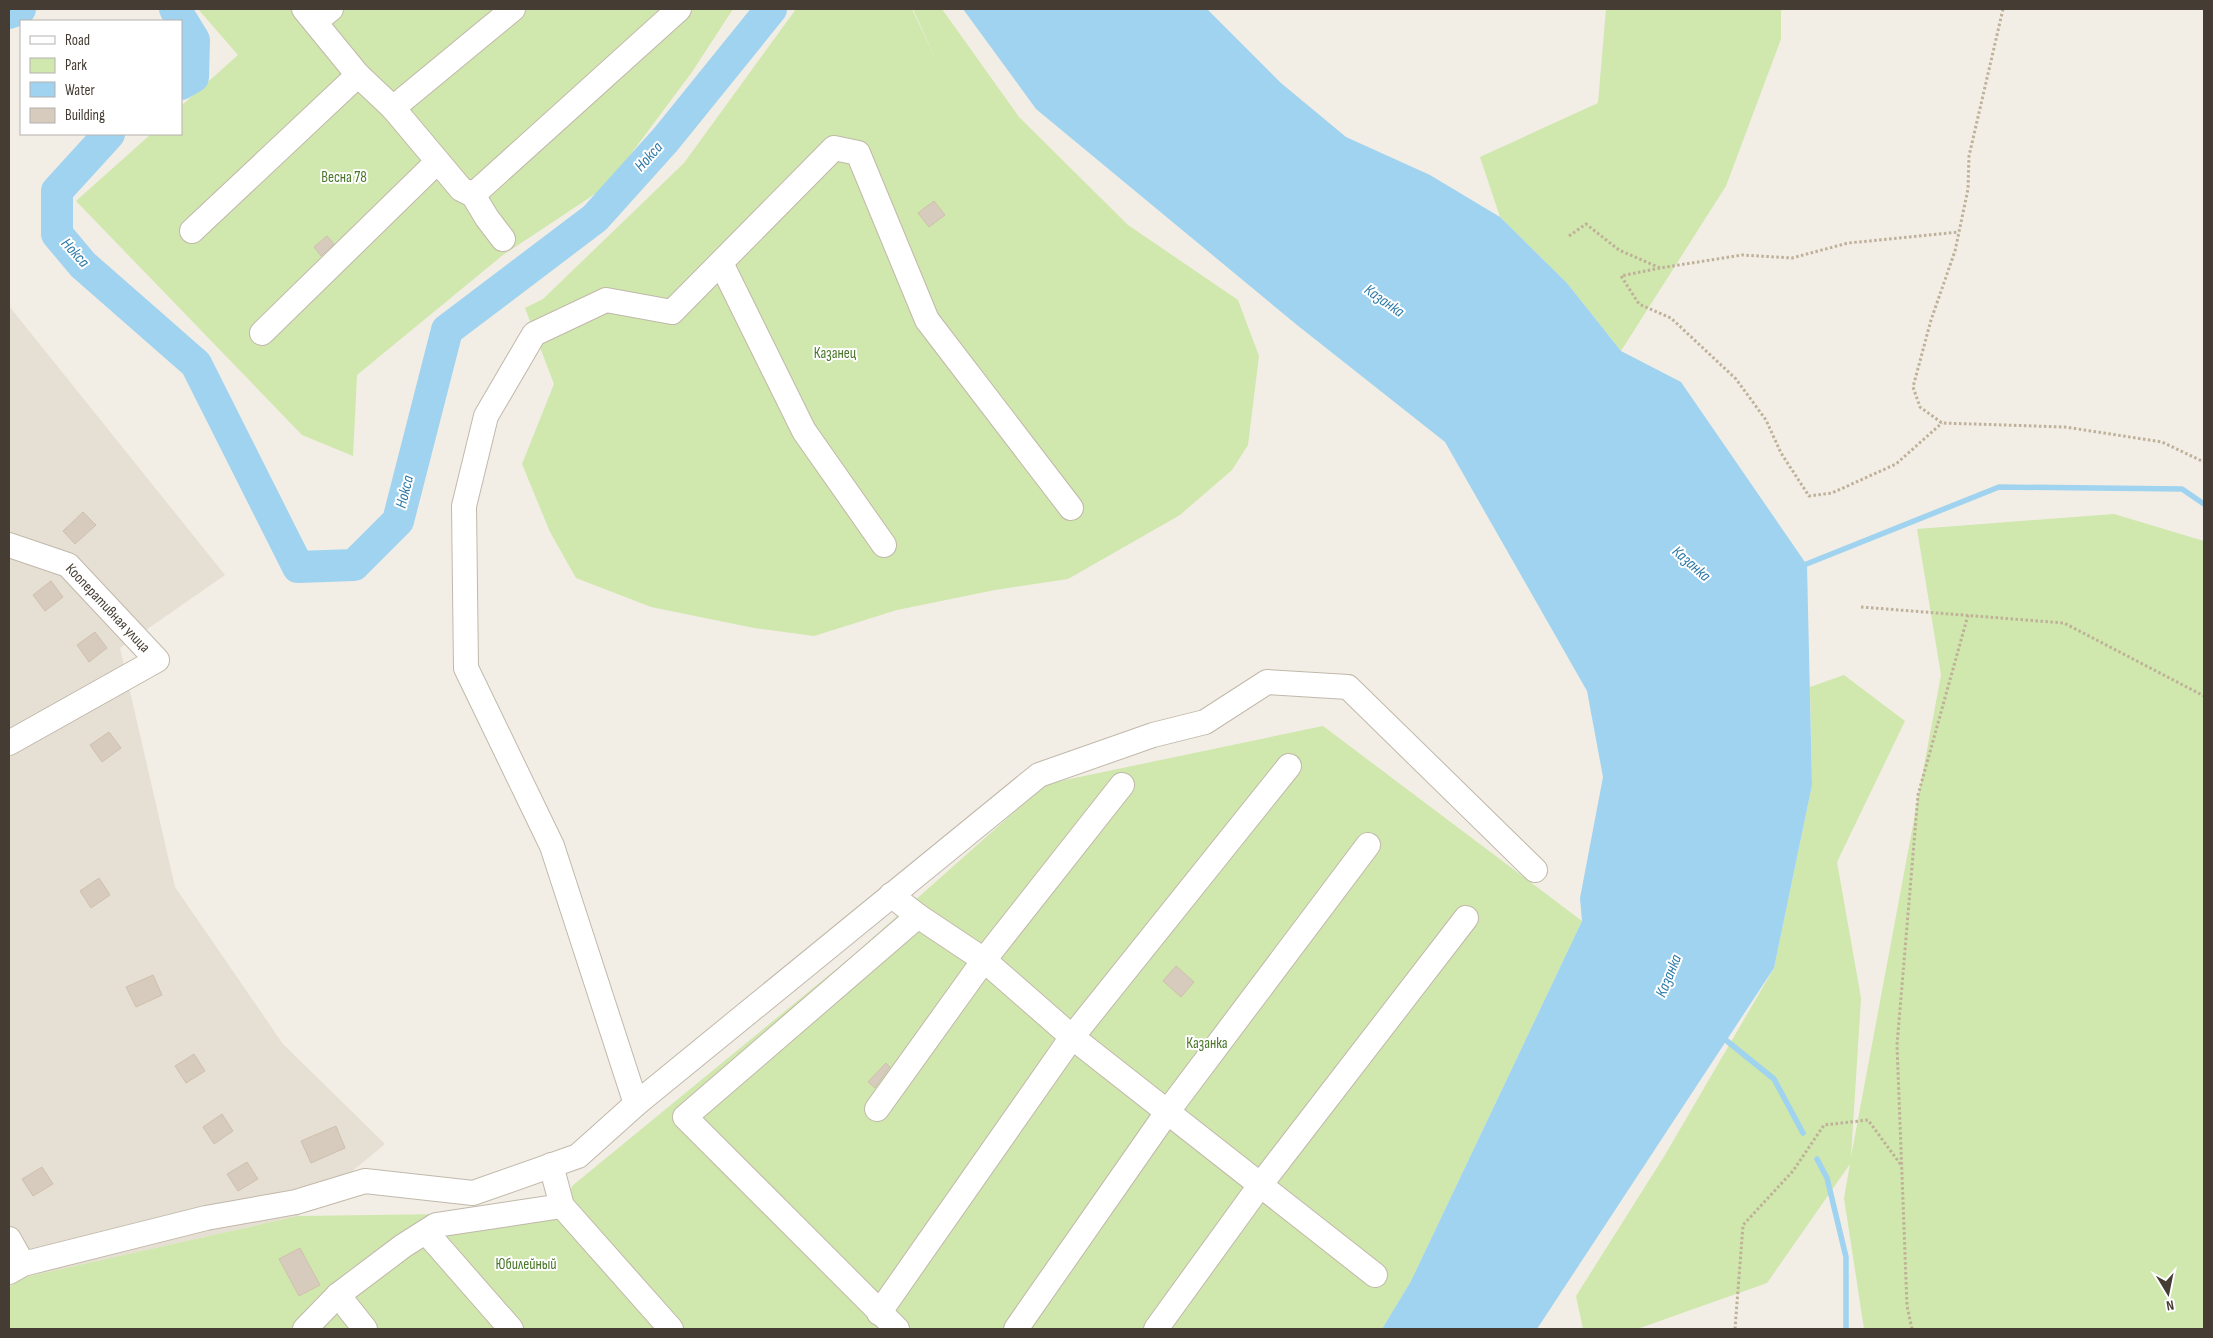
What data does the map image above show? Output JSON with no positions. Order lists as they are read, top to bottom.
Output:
{
  "streets": {
    "street": ["Кооперативная улица"]
  },
  "water": ["Нокса", "Казанка"],
  "parks": [
    "Весна 78",
    "Казанец",
    "Казанка",
    "Юбилейный"
  ],
  "legend": [
    "Road",
    "Park",
    "Water",
    "Building"
  ],
  "north": "bottom"
}
